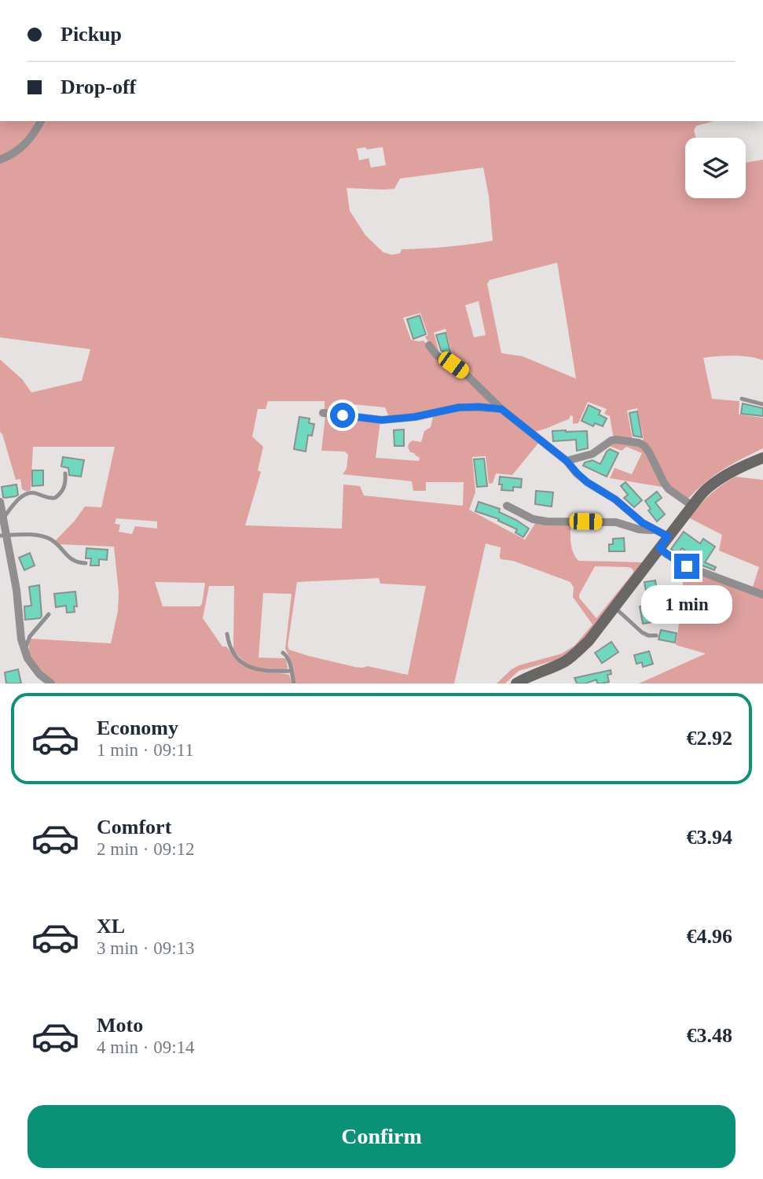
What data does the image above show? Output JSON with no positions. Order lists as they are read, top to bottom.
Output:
{
  "page": {
    "banner": ["Pickup", "Drop-off"],
    "bubble": "1 min",
    "list": [
      {
        "name": "Economy",
        "note": "1 min · 09:11",
        "value": "€2.92"
      },
      {
        "name": "Comfort",
        "note": "2 min · 09:12",
        "value": "€3.94"
      },
      {
        "name": "XL",
        "note": "3 min · 09:13",
        "value": "€4.96"
      },
      {
        "name": "Moto",
        "note": "4 min · 09:14",
        "value": "€3.48"
      }
    ],
    "buttons": "Confirm"
  }
}
